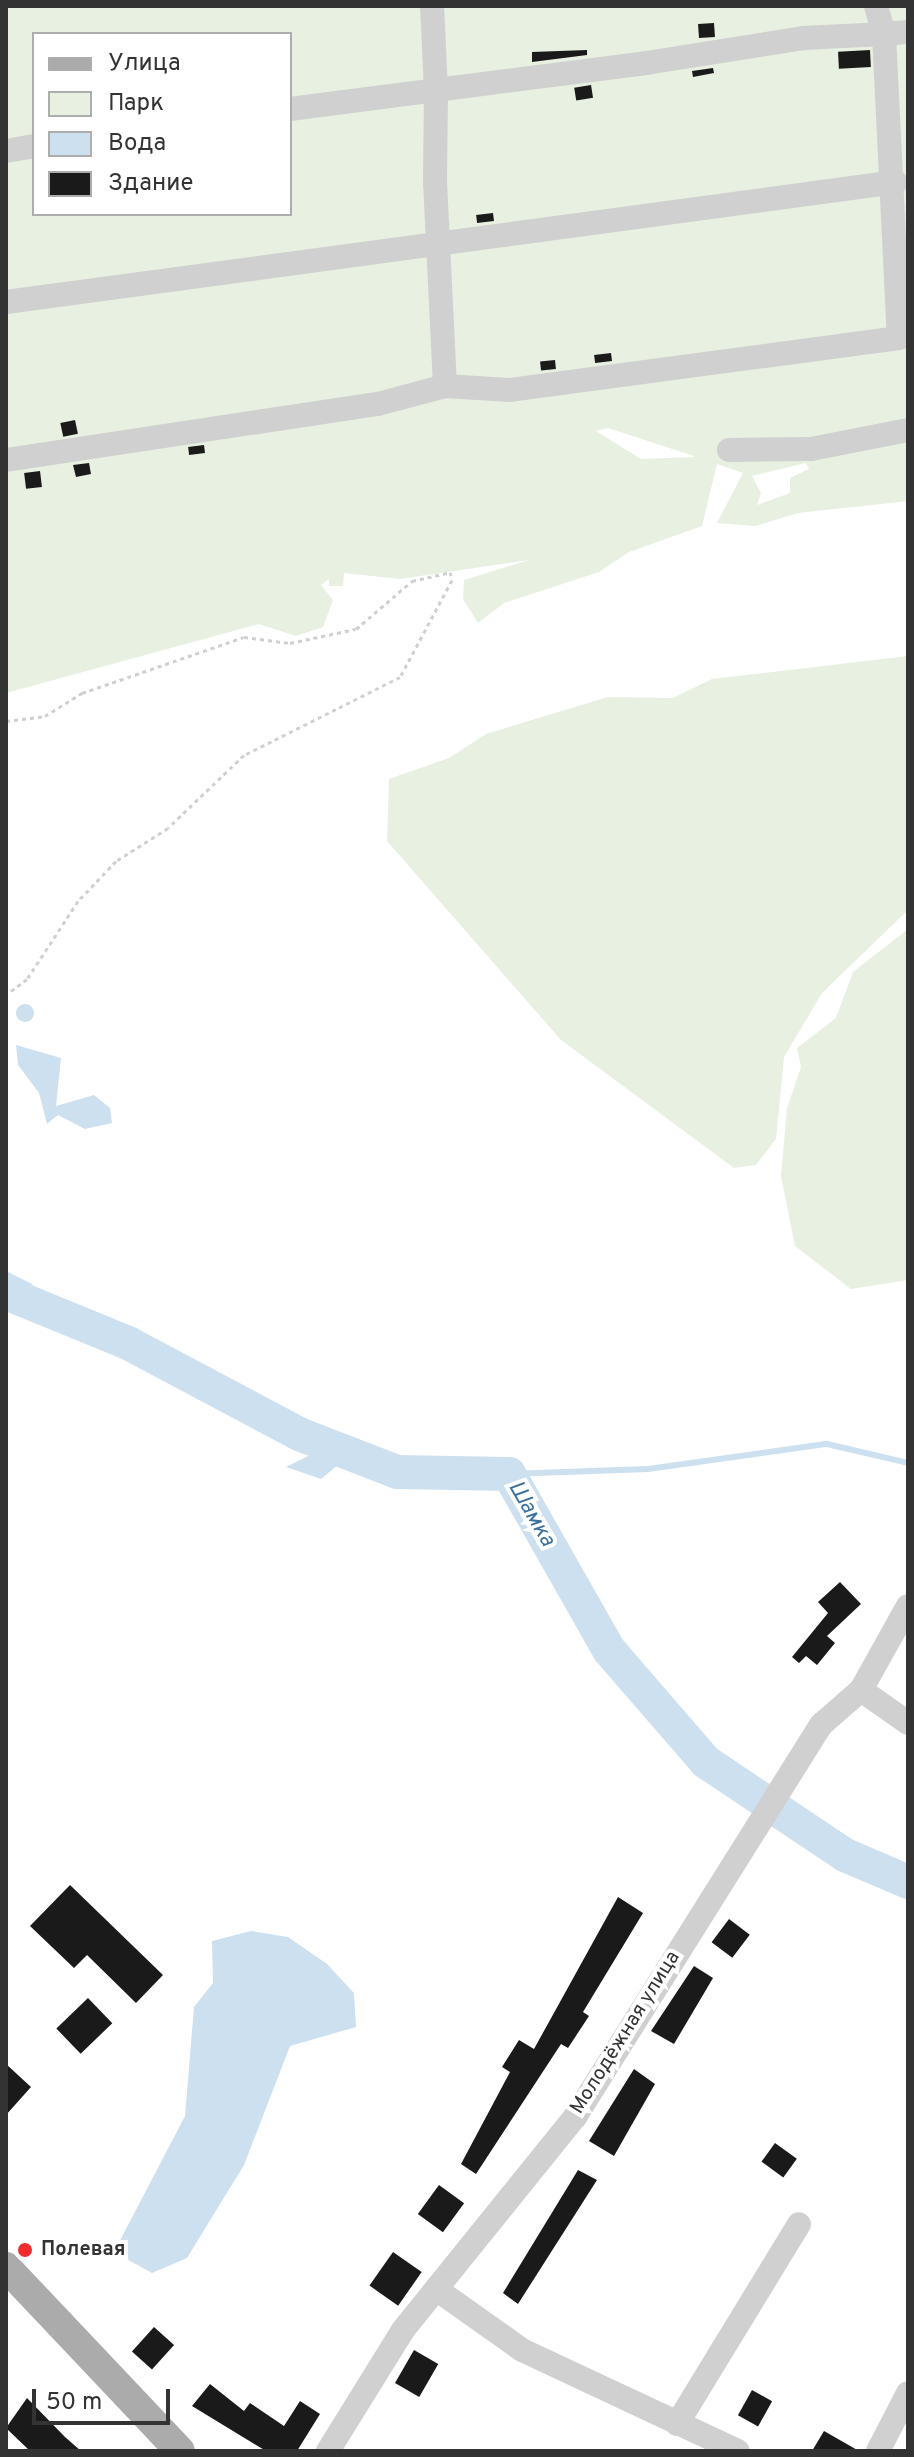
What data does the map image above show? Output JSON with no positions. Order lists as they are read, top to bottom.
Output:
{
  "streets": {
    "street": ["Молодёжная улица"]
  },
  "water": ["Шамка"],
  "places": ["Полевая"],
  "legend": [
    "Улица",
    "Парк",
    "Вода",
    "Здание"
  ],
  "scale_bar": "50 m"
}
